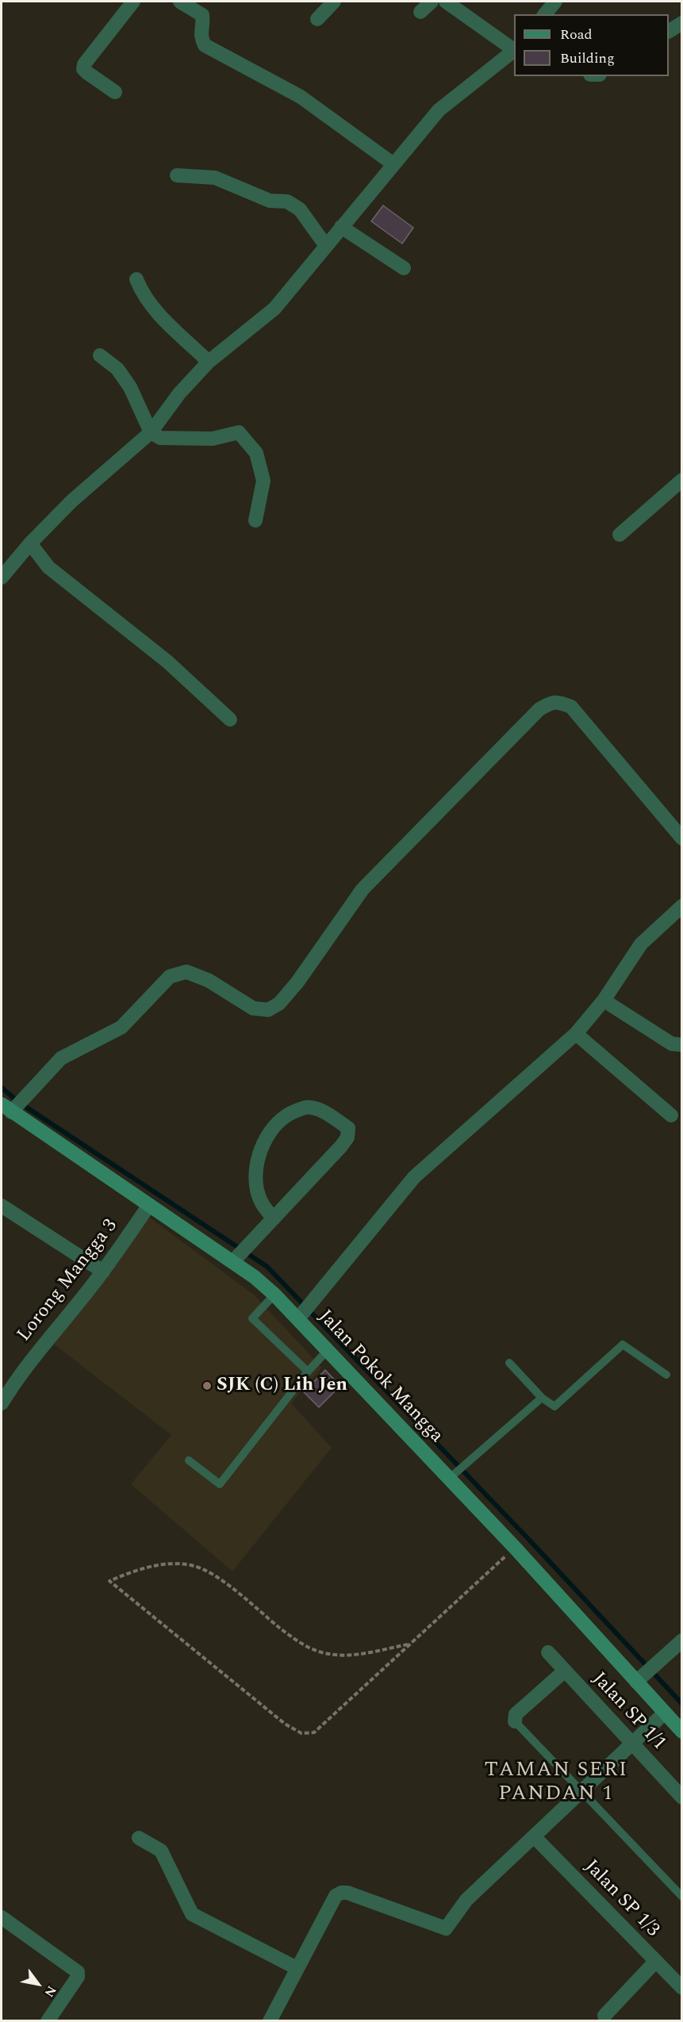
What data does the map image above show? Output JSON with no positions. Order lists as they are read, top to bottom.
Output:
{
  "streets": {
    "main road": ["Jalan Pokok Mangga"],
    "street": ["Lorong Mangga 3", "Jalan SP 1/1", "Jalan SP 1/3"]
  },
  "crossings": [
    ["Lorong Mangga 3", "Jalan Pokok Mangga"]
  ],
  "districts": ["TAMAN SERI PANDAN 1"],
  "places": ["SJK (C) Lih Jen"],
  "legend": ["Road", "Building"],
  "north": "bottom right"
}
